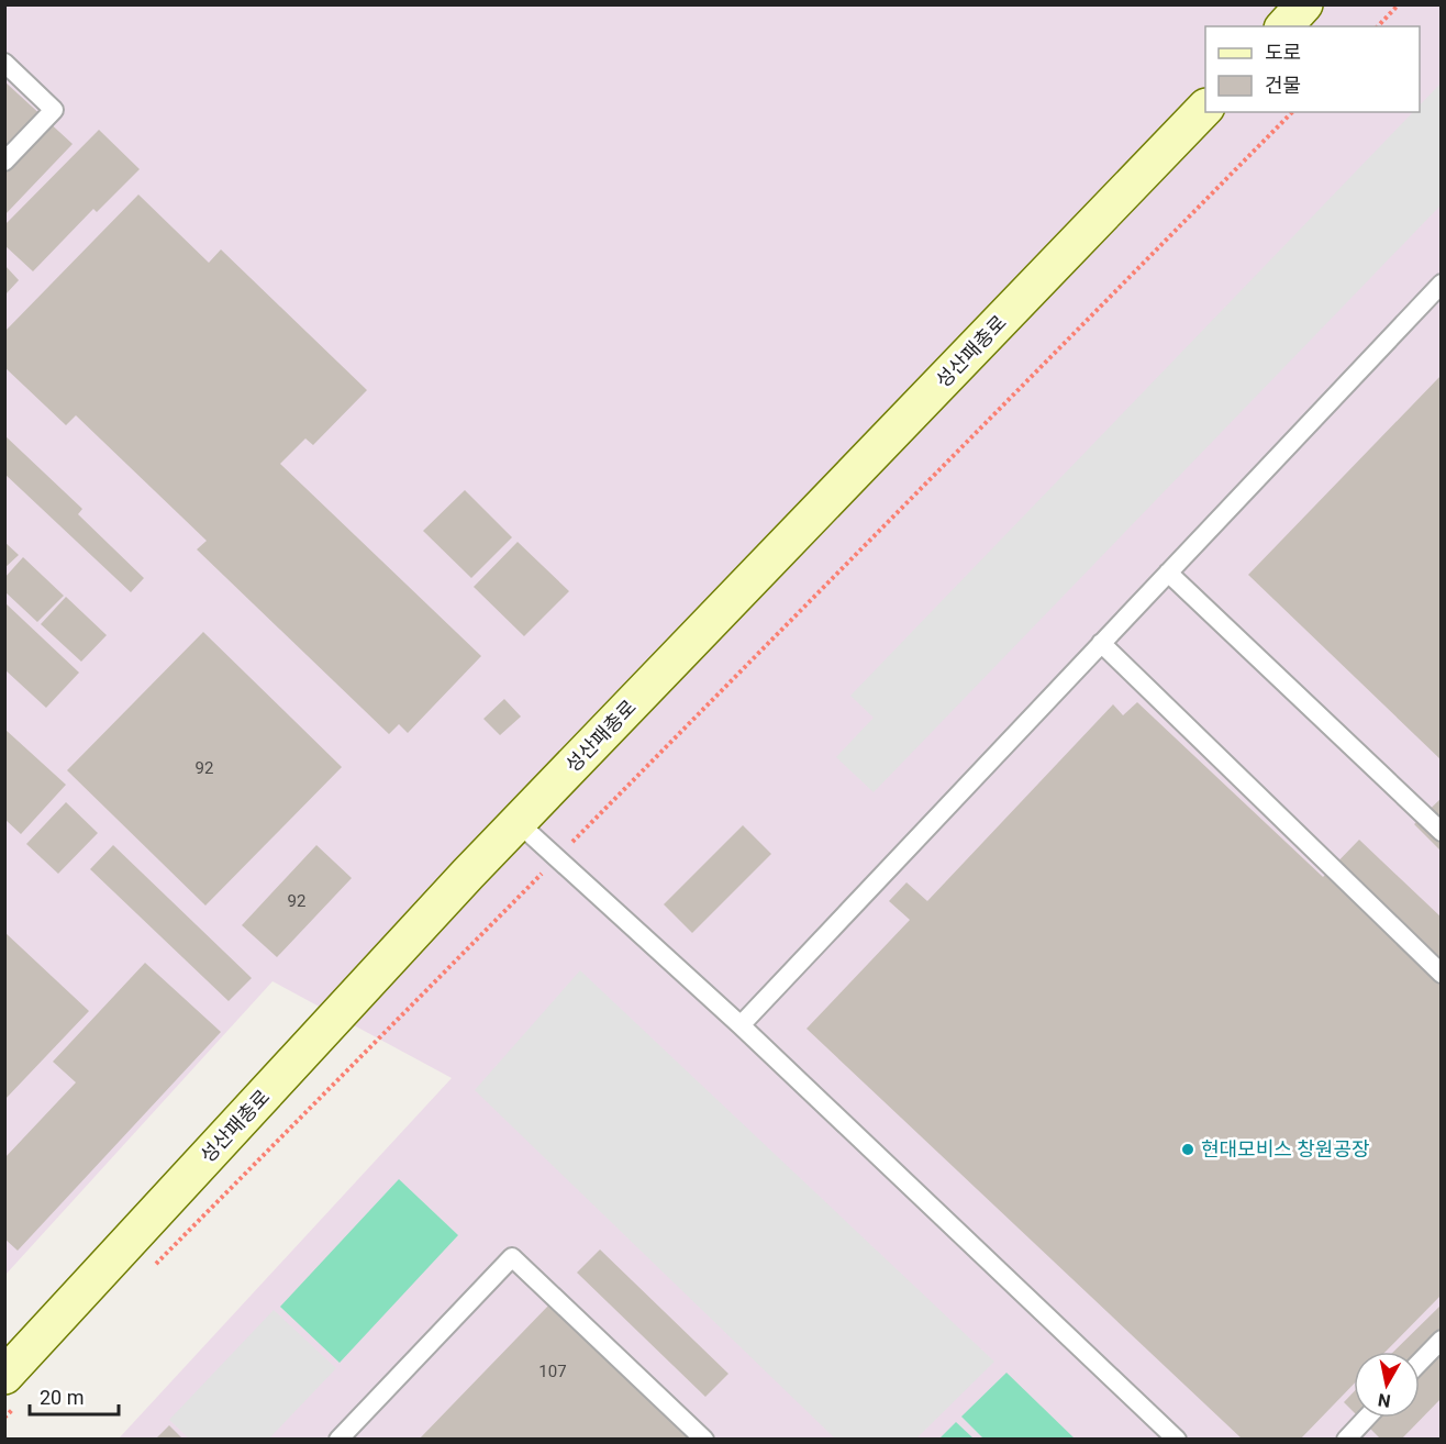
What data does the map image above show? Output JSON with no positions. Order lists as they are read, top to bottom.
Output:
{
  "streets": {
    "main road": ["성산패총로"]
  },
  "places": ["현대모비스 창원공장"],
  "house_numbers": ["92", "92", "107"],
  "legend": ["도로", "건물"],
  "scale_bar": "20 m",
  "north": "bottom"
}
